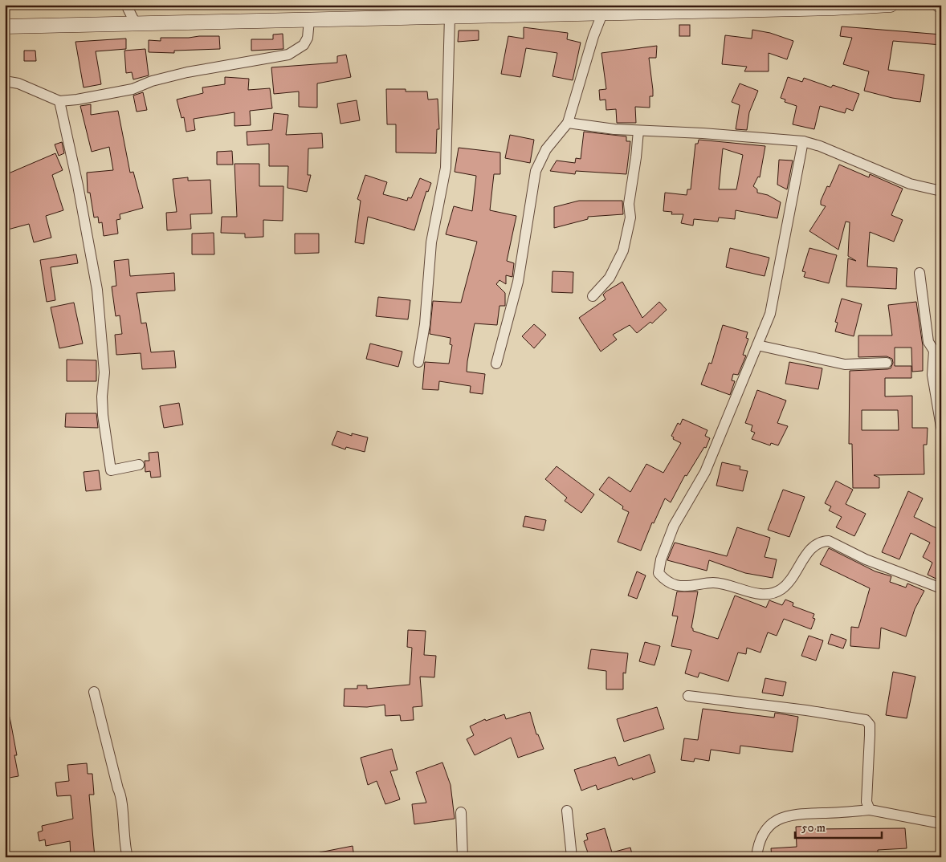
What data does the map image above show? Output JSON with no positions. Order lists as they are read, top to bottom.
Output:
{
  "scale_bar": "50 m"
}
